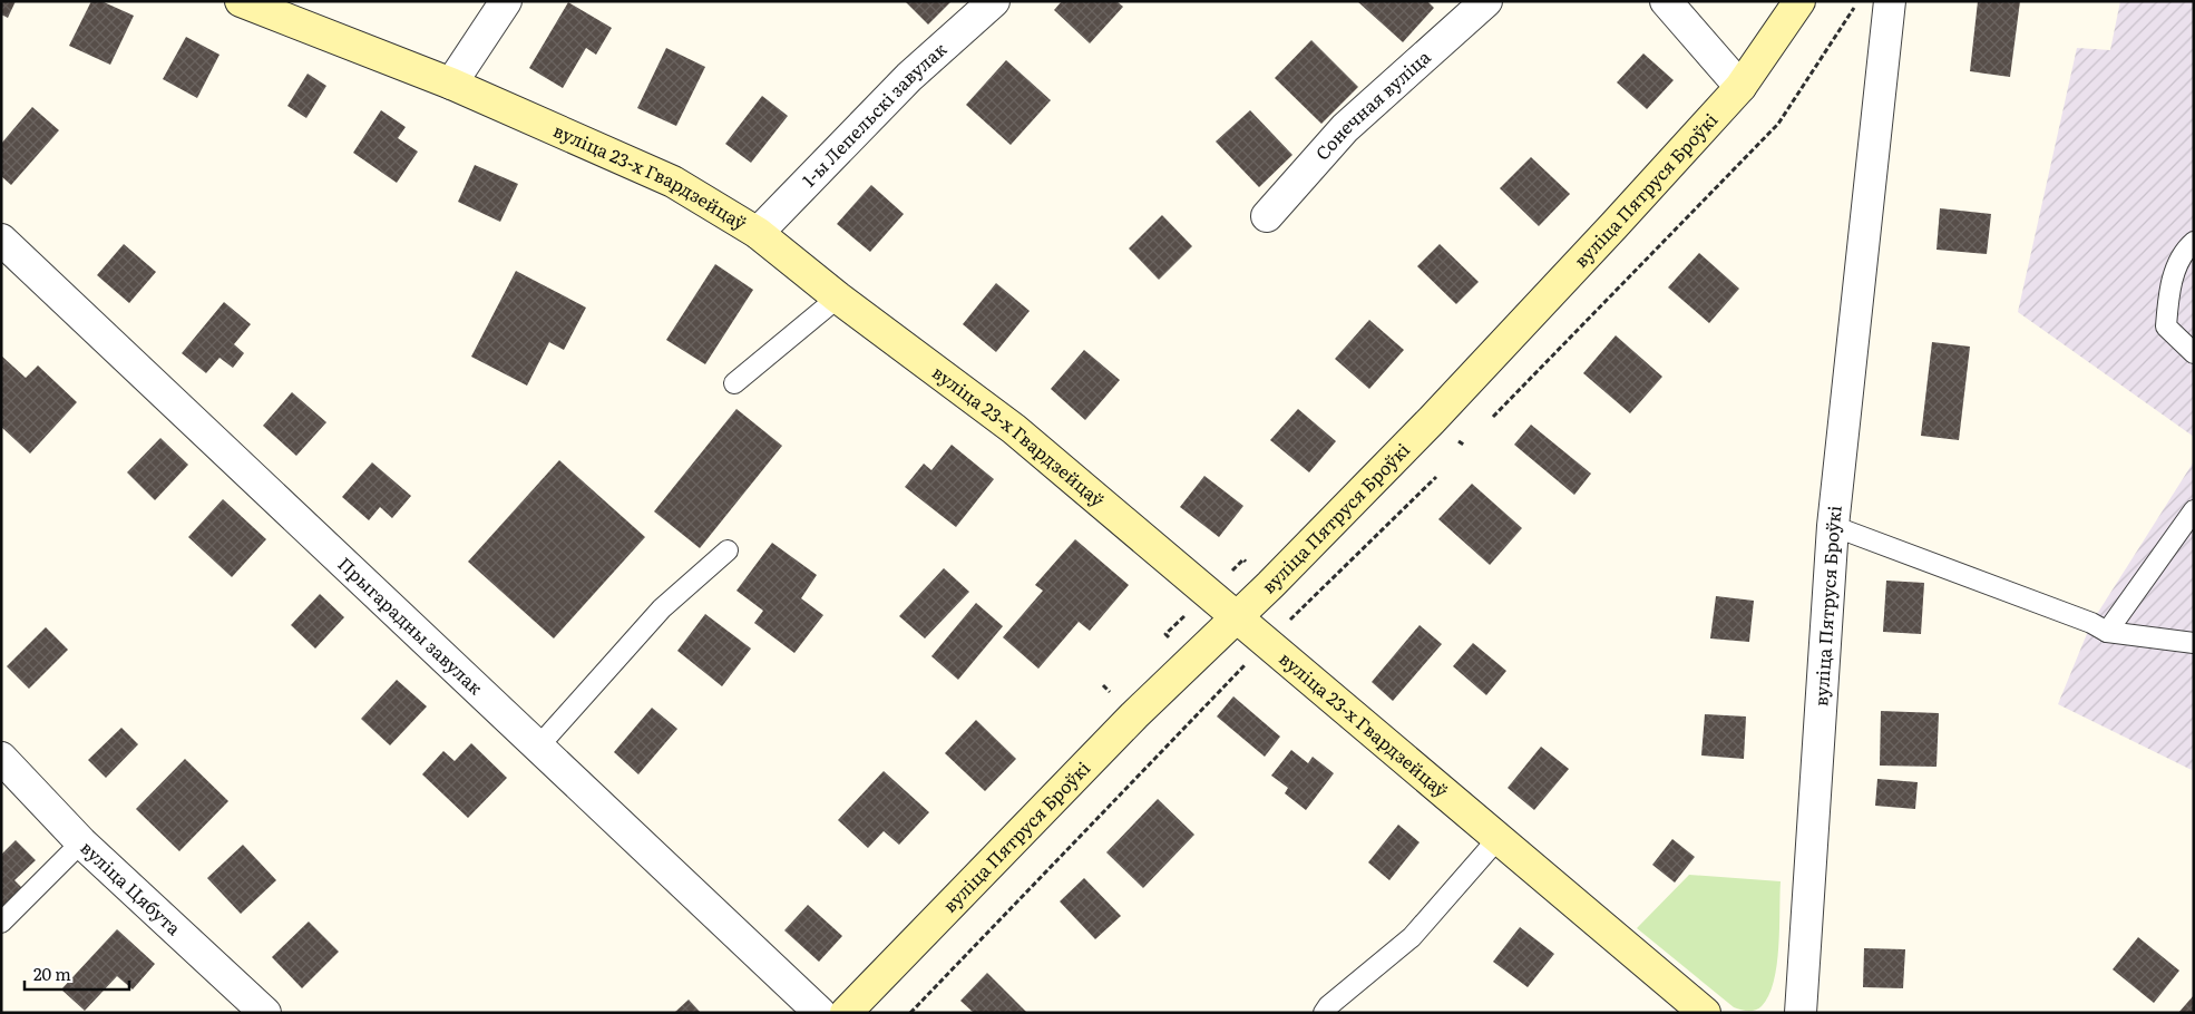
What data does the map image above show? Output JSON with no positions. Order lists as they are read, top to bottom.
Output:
{
  "streets": {
    "street": [
      "Сонечная вуліца",
      "1-ы Лепельскі завулак",
      "вуліца 23-х Гвардзейцаў",
      "вуліца Пятруся Броўкі",
      "Прыгарадны завулак",
      "вуліца Цябута"
    ]
  },
  "crossings": [
    ["1-ы Лепельскі завулак", "вуліца 23-х Гвардзейцаў"],
    ["вуліца 23-х Гвардзейцаў", "вуліца Пятруся Броўкі"]
  ],
  "scale_bar": "20 m"
}
